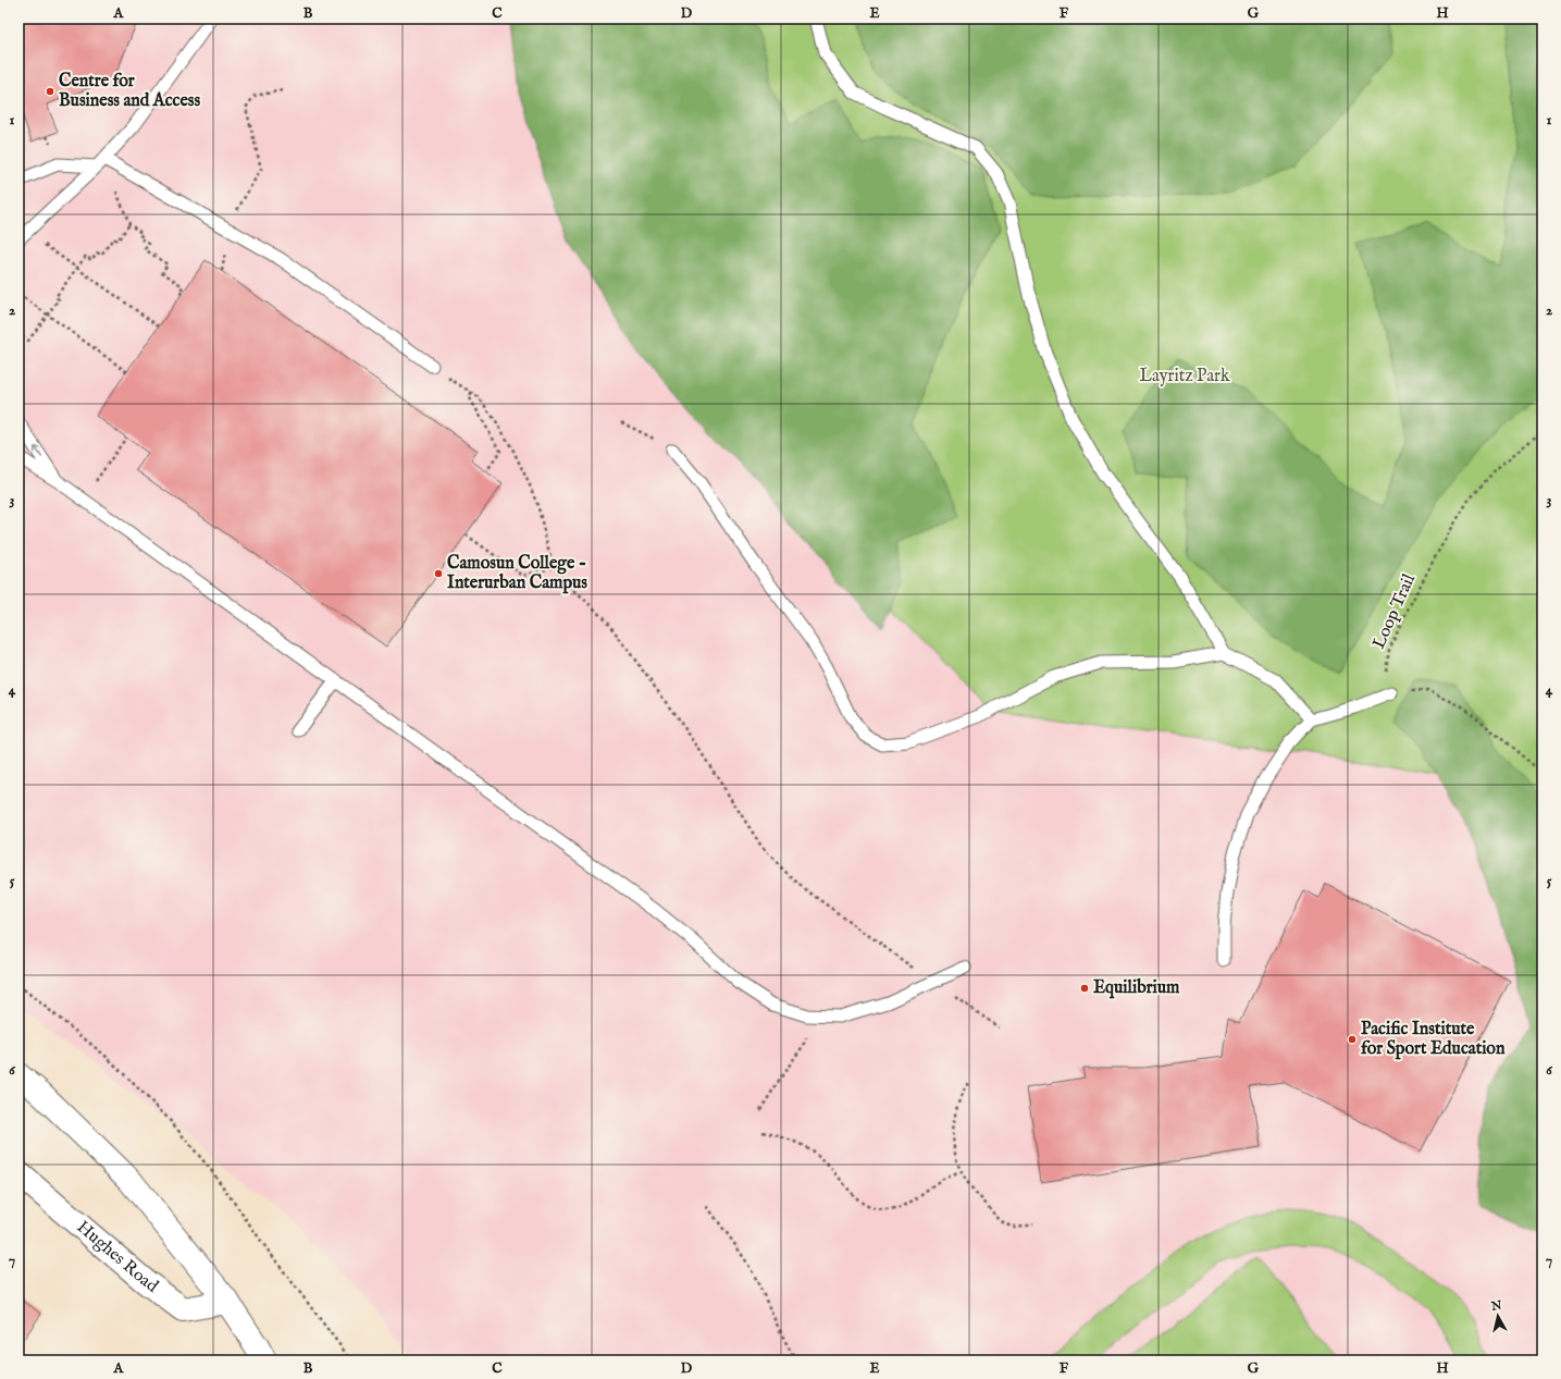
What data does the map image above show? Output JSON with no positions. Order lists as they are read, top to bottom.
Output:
{
  "streets": {
    "main road": ["Hughes Road"],
    "path": ["Loop Trail"]
  },
  "parks": ["Layritz Park"],
  "places": [
    "Centre for Business and Access",
    "Camosun College - Interurban Campus",
    "Equilibrium",
    "Pacific Institute for Sport Education"
  ],
  "north": "top",
  "grid": {
    "columns": [
      "A",
      "B",
      "C",
      "D",
      "E",
      "F",
      "G",
      "H"
    ],
    "rows": [
      "1",
      "2",
      "3",
      "4",
      "5",
      "6",
      "7"
    ]
  }
}
